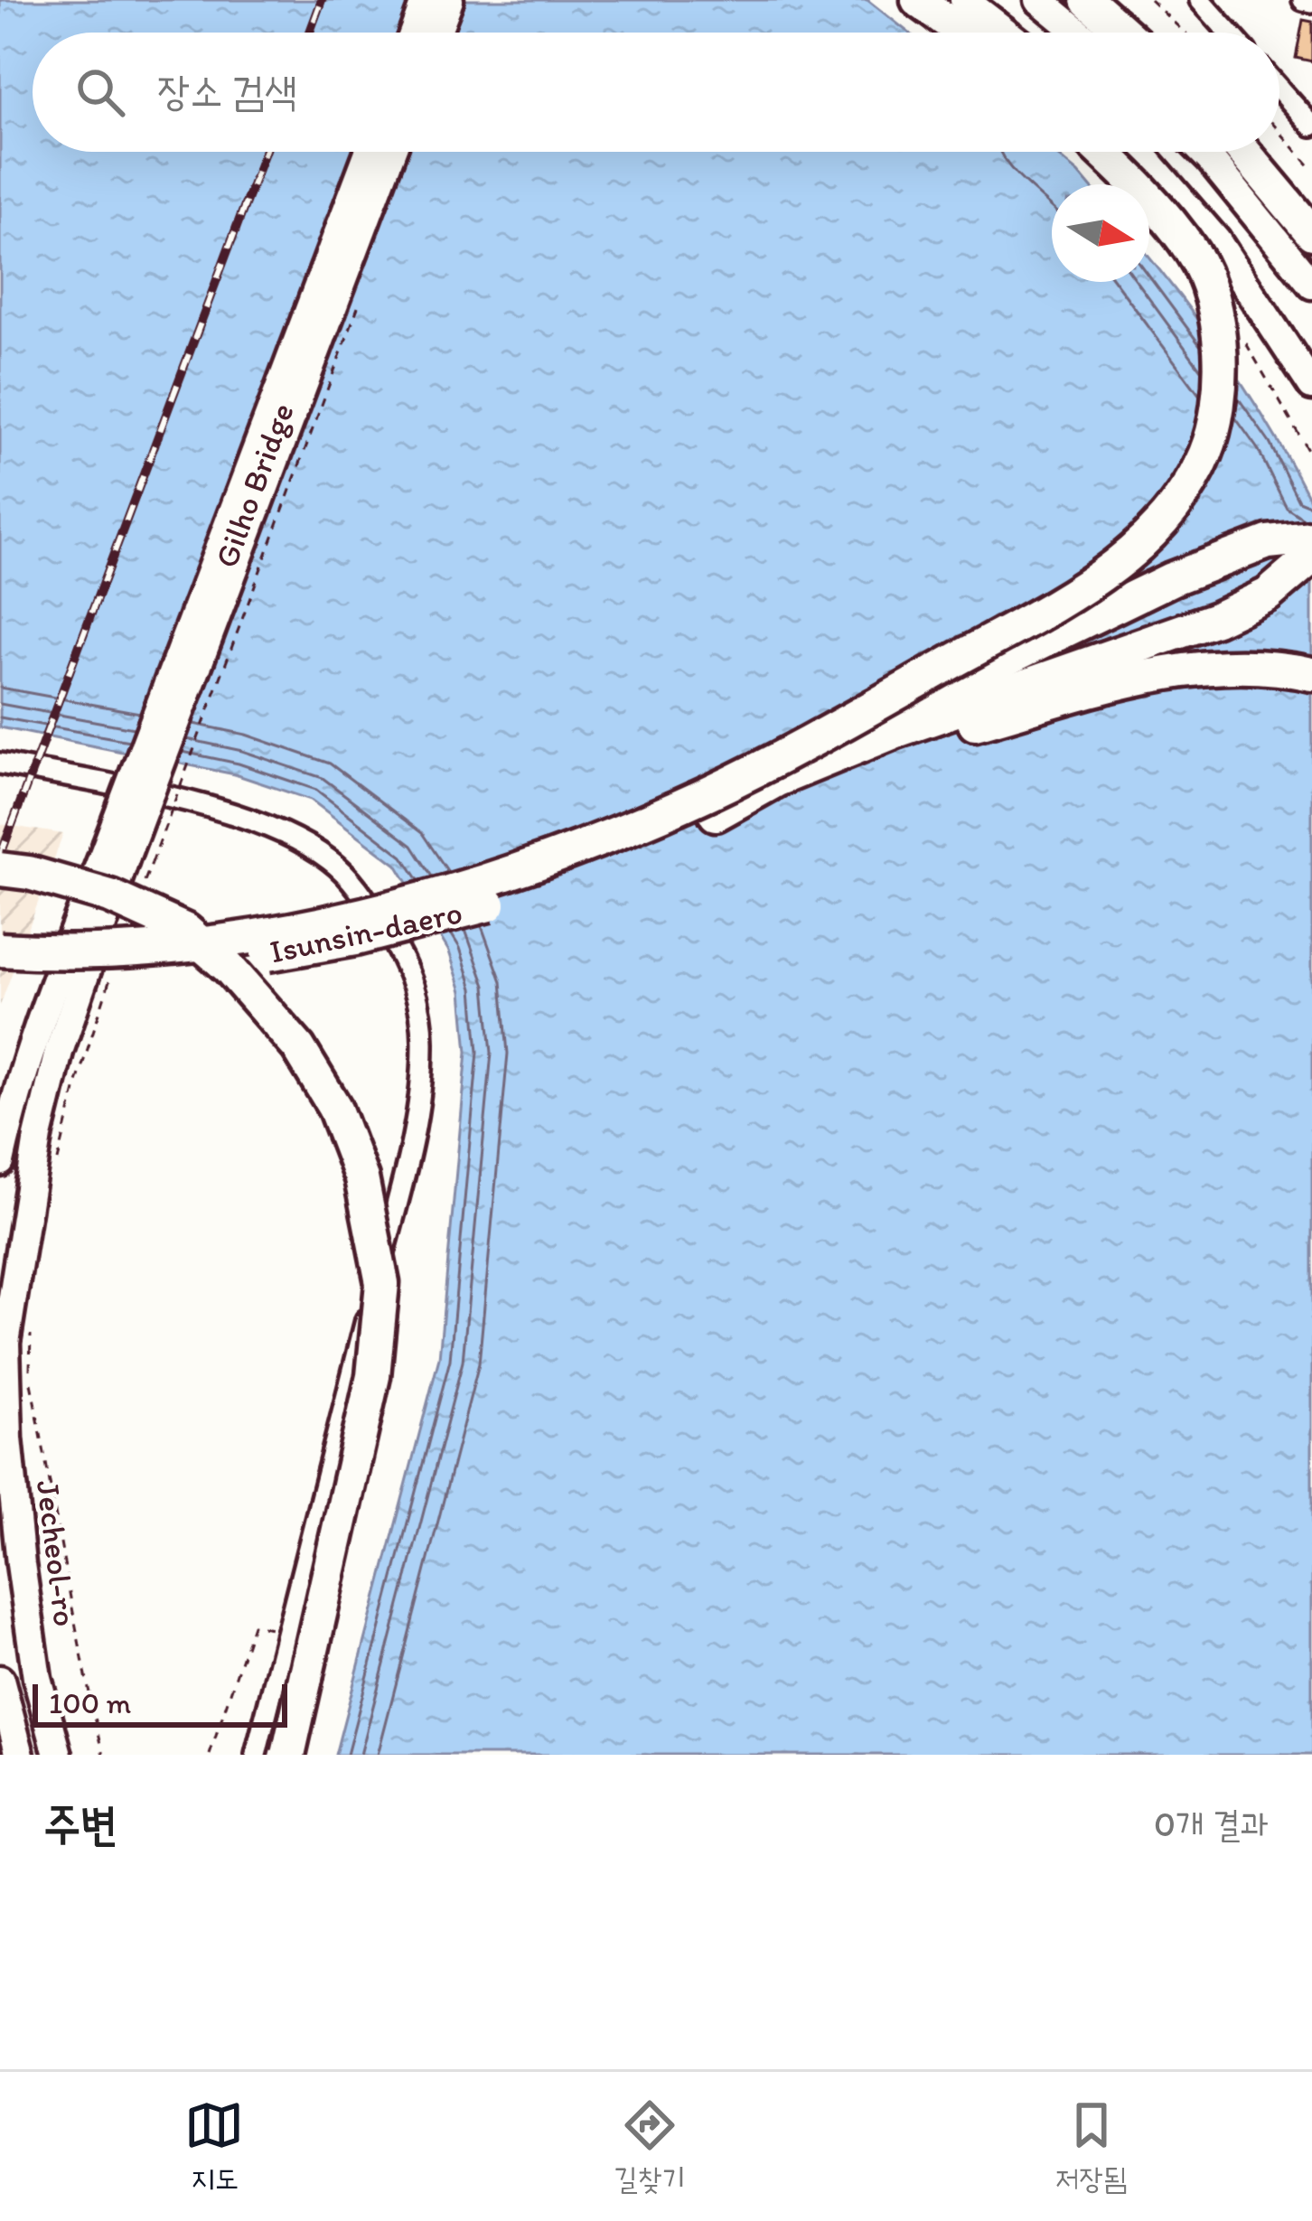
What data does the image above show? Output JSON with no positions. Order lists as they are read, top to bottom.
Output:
{
  "streets": {
    "highway": ["Isunsin-daero"],
    "main road": ["Gilho Bridge", "Jecheol-ro"]
  },
  "crossings": [
    ["Gilho Bridge", "Jecheol-ro"]
  ],
  "scale_bar": "100 m",
  "north": "right",
  "page": {
    "search": "장소 검색",
    "scale": "100 m",
    "heading": ["주변", "0개 결과"],
    "nav": ["지도", "길찾기", "저장됨"]
  }
}
